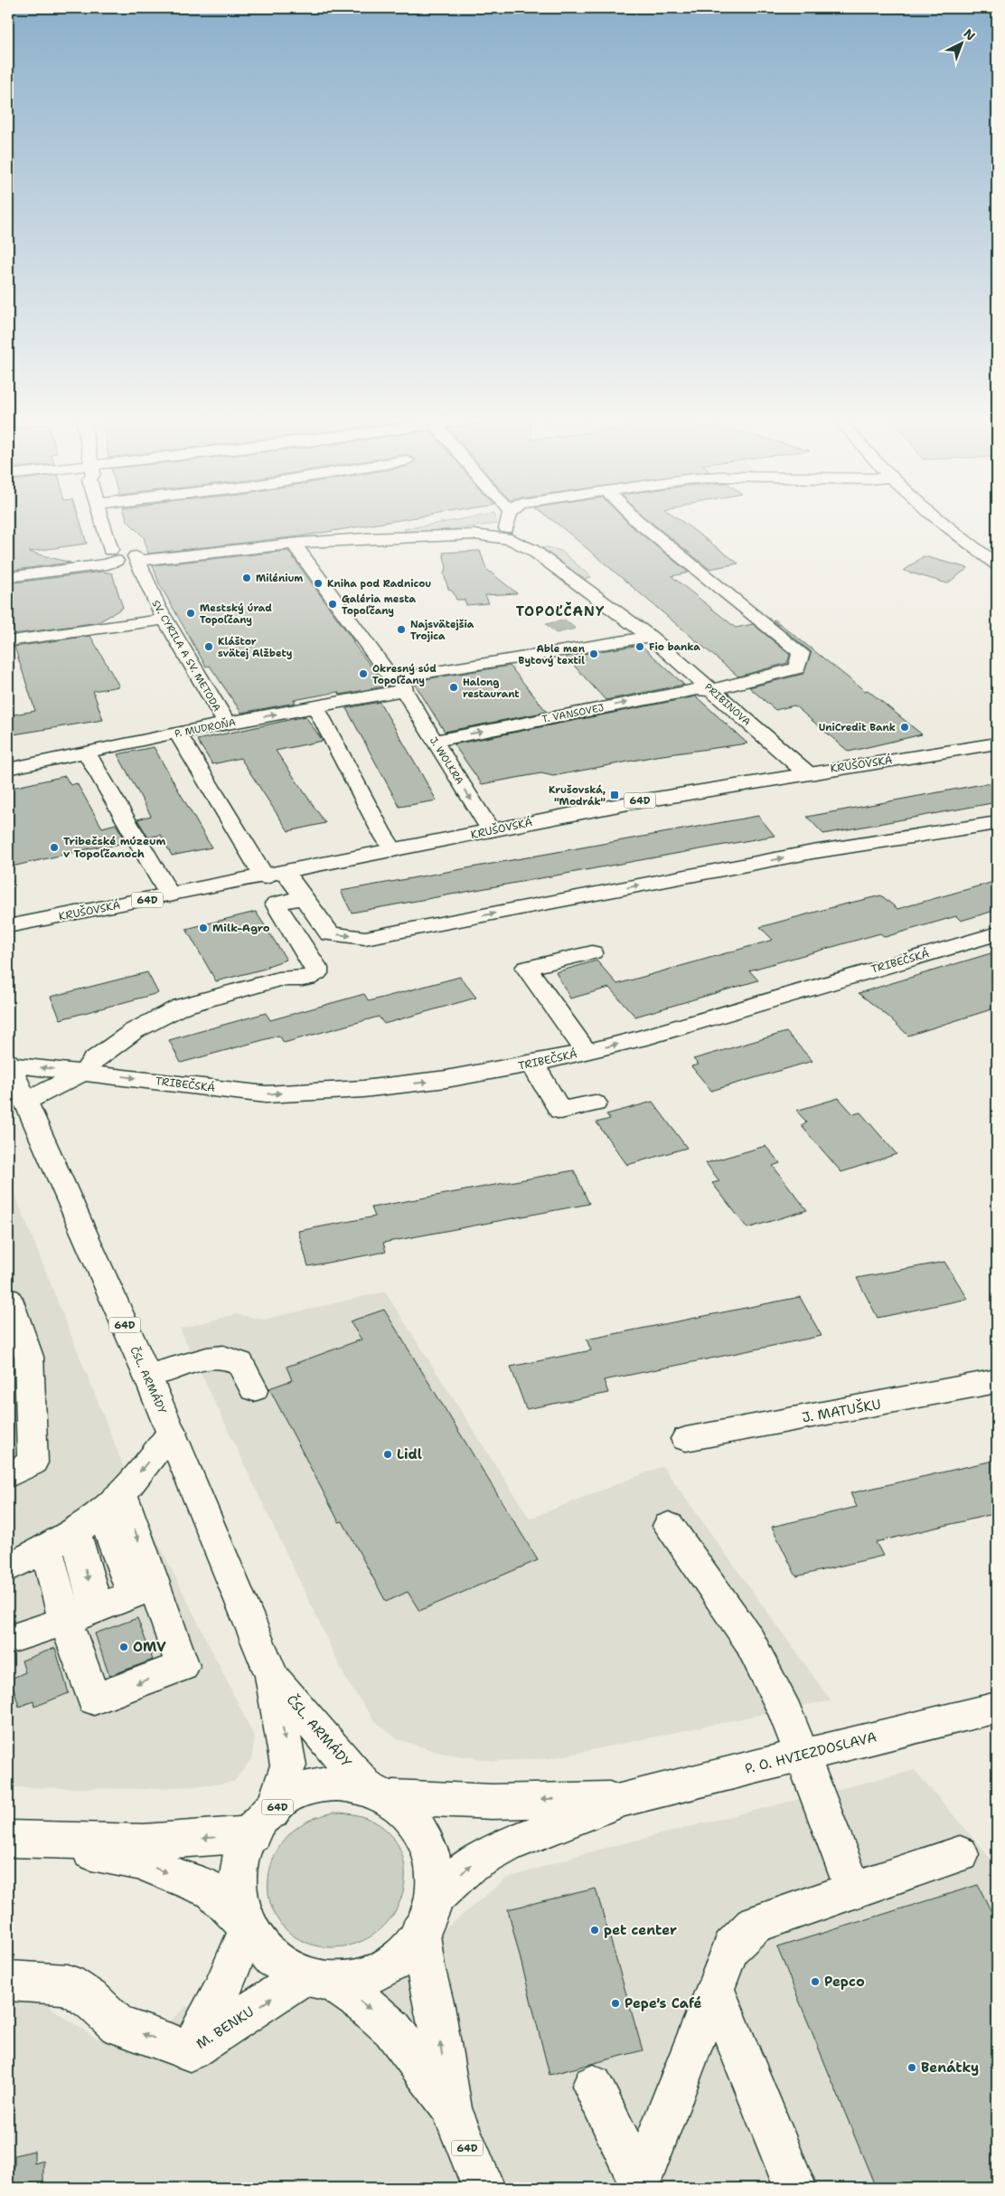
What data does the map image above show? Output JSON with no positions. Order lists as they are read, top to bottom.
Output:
{
  "streets": {
    "street": [
      "SV. CYRILA A SV. METODA",
      "PRIBINOVA",
      "T. VANSOVEJ",
      "P. MUDROŇA",
      "J. WOLKRA",
      "KRUŠOVSKÁ",
      "64D",
      "TRIBEČSKÁ",
      "ČSL. ARMÁDY",
      "J. MATUŠKU",
      "P. O. HVIEZDOSLAVA",
      "M. BENKU"
    ]
  },
  "crossings": [
    ["SV. CYRILA A SV. METODA", "PRIBINOVA"],
    ["SV. CYRILA A SV. METODA", "P. MUDROŇA"],
    ["PRIBINOVA", "T. VANSOVEJ"],
    ["PRIBINOVA", "P. MUDROŇA"],
    ["PRIBINOVA", "KRUŠOVSKÁ"],
    ["T. VANSOVEJ", "J. WOLKRA"],
    ["P. MUDROŇA", "J. WOLKRA"],
    ["J. WOLKRA", "KRUŠOVSKÁ"],
    ["64D", "ČSL. ARMÁDY"],
    ["64D", "P. O. HVIEZDOSLAVA"],
    ["64D", "M. BENKU"],
    ["TRIBEČSKÁ", "ČSL. ARMÁDY"],
    ["ČSL. ARMÁDY", "P. O. HVIEZDOSLAVA"],
    ["P. O. HVIEZDOSLAVA", "M. BENKU"]
  ],
  "one_way": ["M. BENKU"],
  "districts": ["TOPOĽČANY"],
  "places": {
    "other": [
      "Milénium",
      "Kniha pod Radnicou",
      "Galéria mesta Topoľčany",
      "Mestský úrad Topoľčany",
      "Najsvätejšia Trojica",
      "Kláštor svätej Alžbety",
      "Fio banka",
      "Able men Bytový textil",
      "Okresný súd Topoľčany",
      "Halong restaurant",
      "UniCredit Bank",
      "Tribečské múzeum v Topoľčanoch",
      "Milk-Agro",
      "Lidl",
      "OMV",
      "pet center",
      "Pepco",
      "Pepe's Café",
      "Benátky"
    ],
    "transit": ["Krušovská, \"Modrák\""]
  },
  "north": "top right"
}
